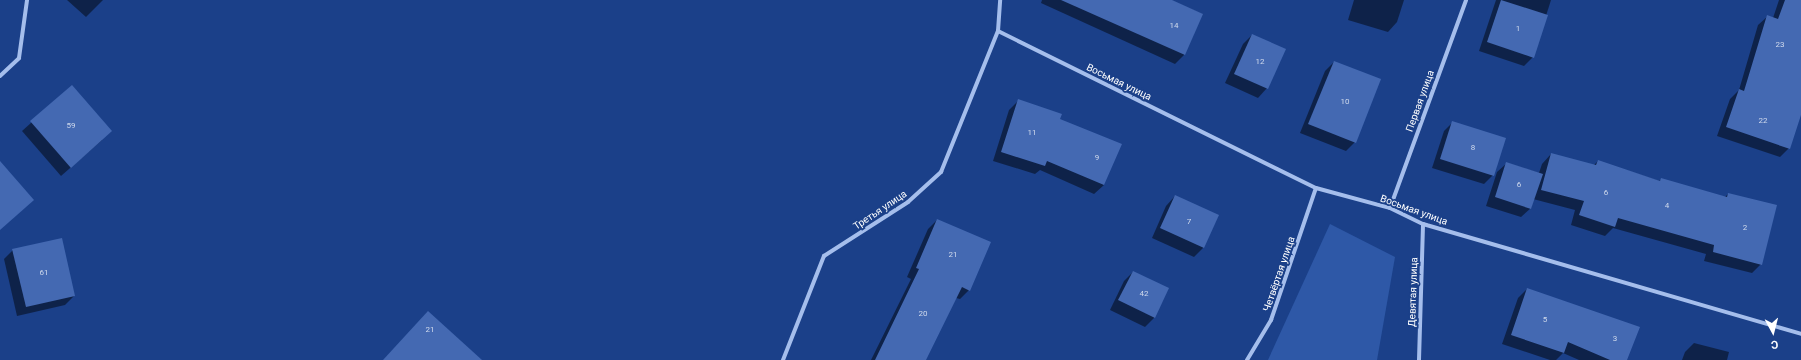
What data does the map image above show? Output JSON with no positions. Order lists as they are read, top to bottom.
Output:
{
  "streets": {
    "street": [
      "Восьмая улица",
      "Первая улица",
      "Третья улица",
      "Четвёртая улица",
      "Девятая улица"
    ]
  },
  "crossings": [
    ["Восьмая улица", "Первая улица"],
    ["Восьмая улица", "Третья улица"],
    ["Восьмая улица", "Четвёртая улица"],
    ["Восьмая улица", "Девятая улица"]
  ],
  "house_numbers": [
    "14",
    "1",
    "23",
    "12",
    "10",
    "22",
    "59",
    "11",
    "8",
    "9",
    "6",
    "6",
    "4",
    "7",
    "2",
    "21",
    "61",
    "42",
    "20",
    "5",
    "21",
    "3"
  ],
  "north": "bottom"
}
